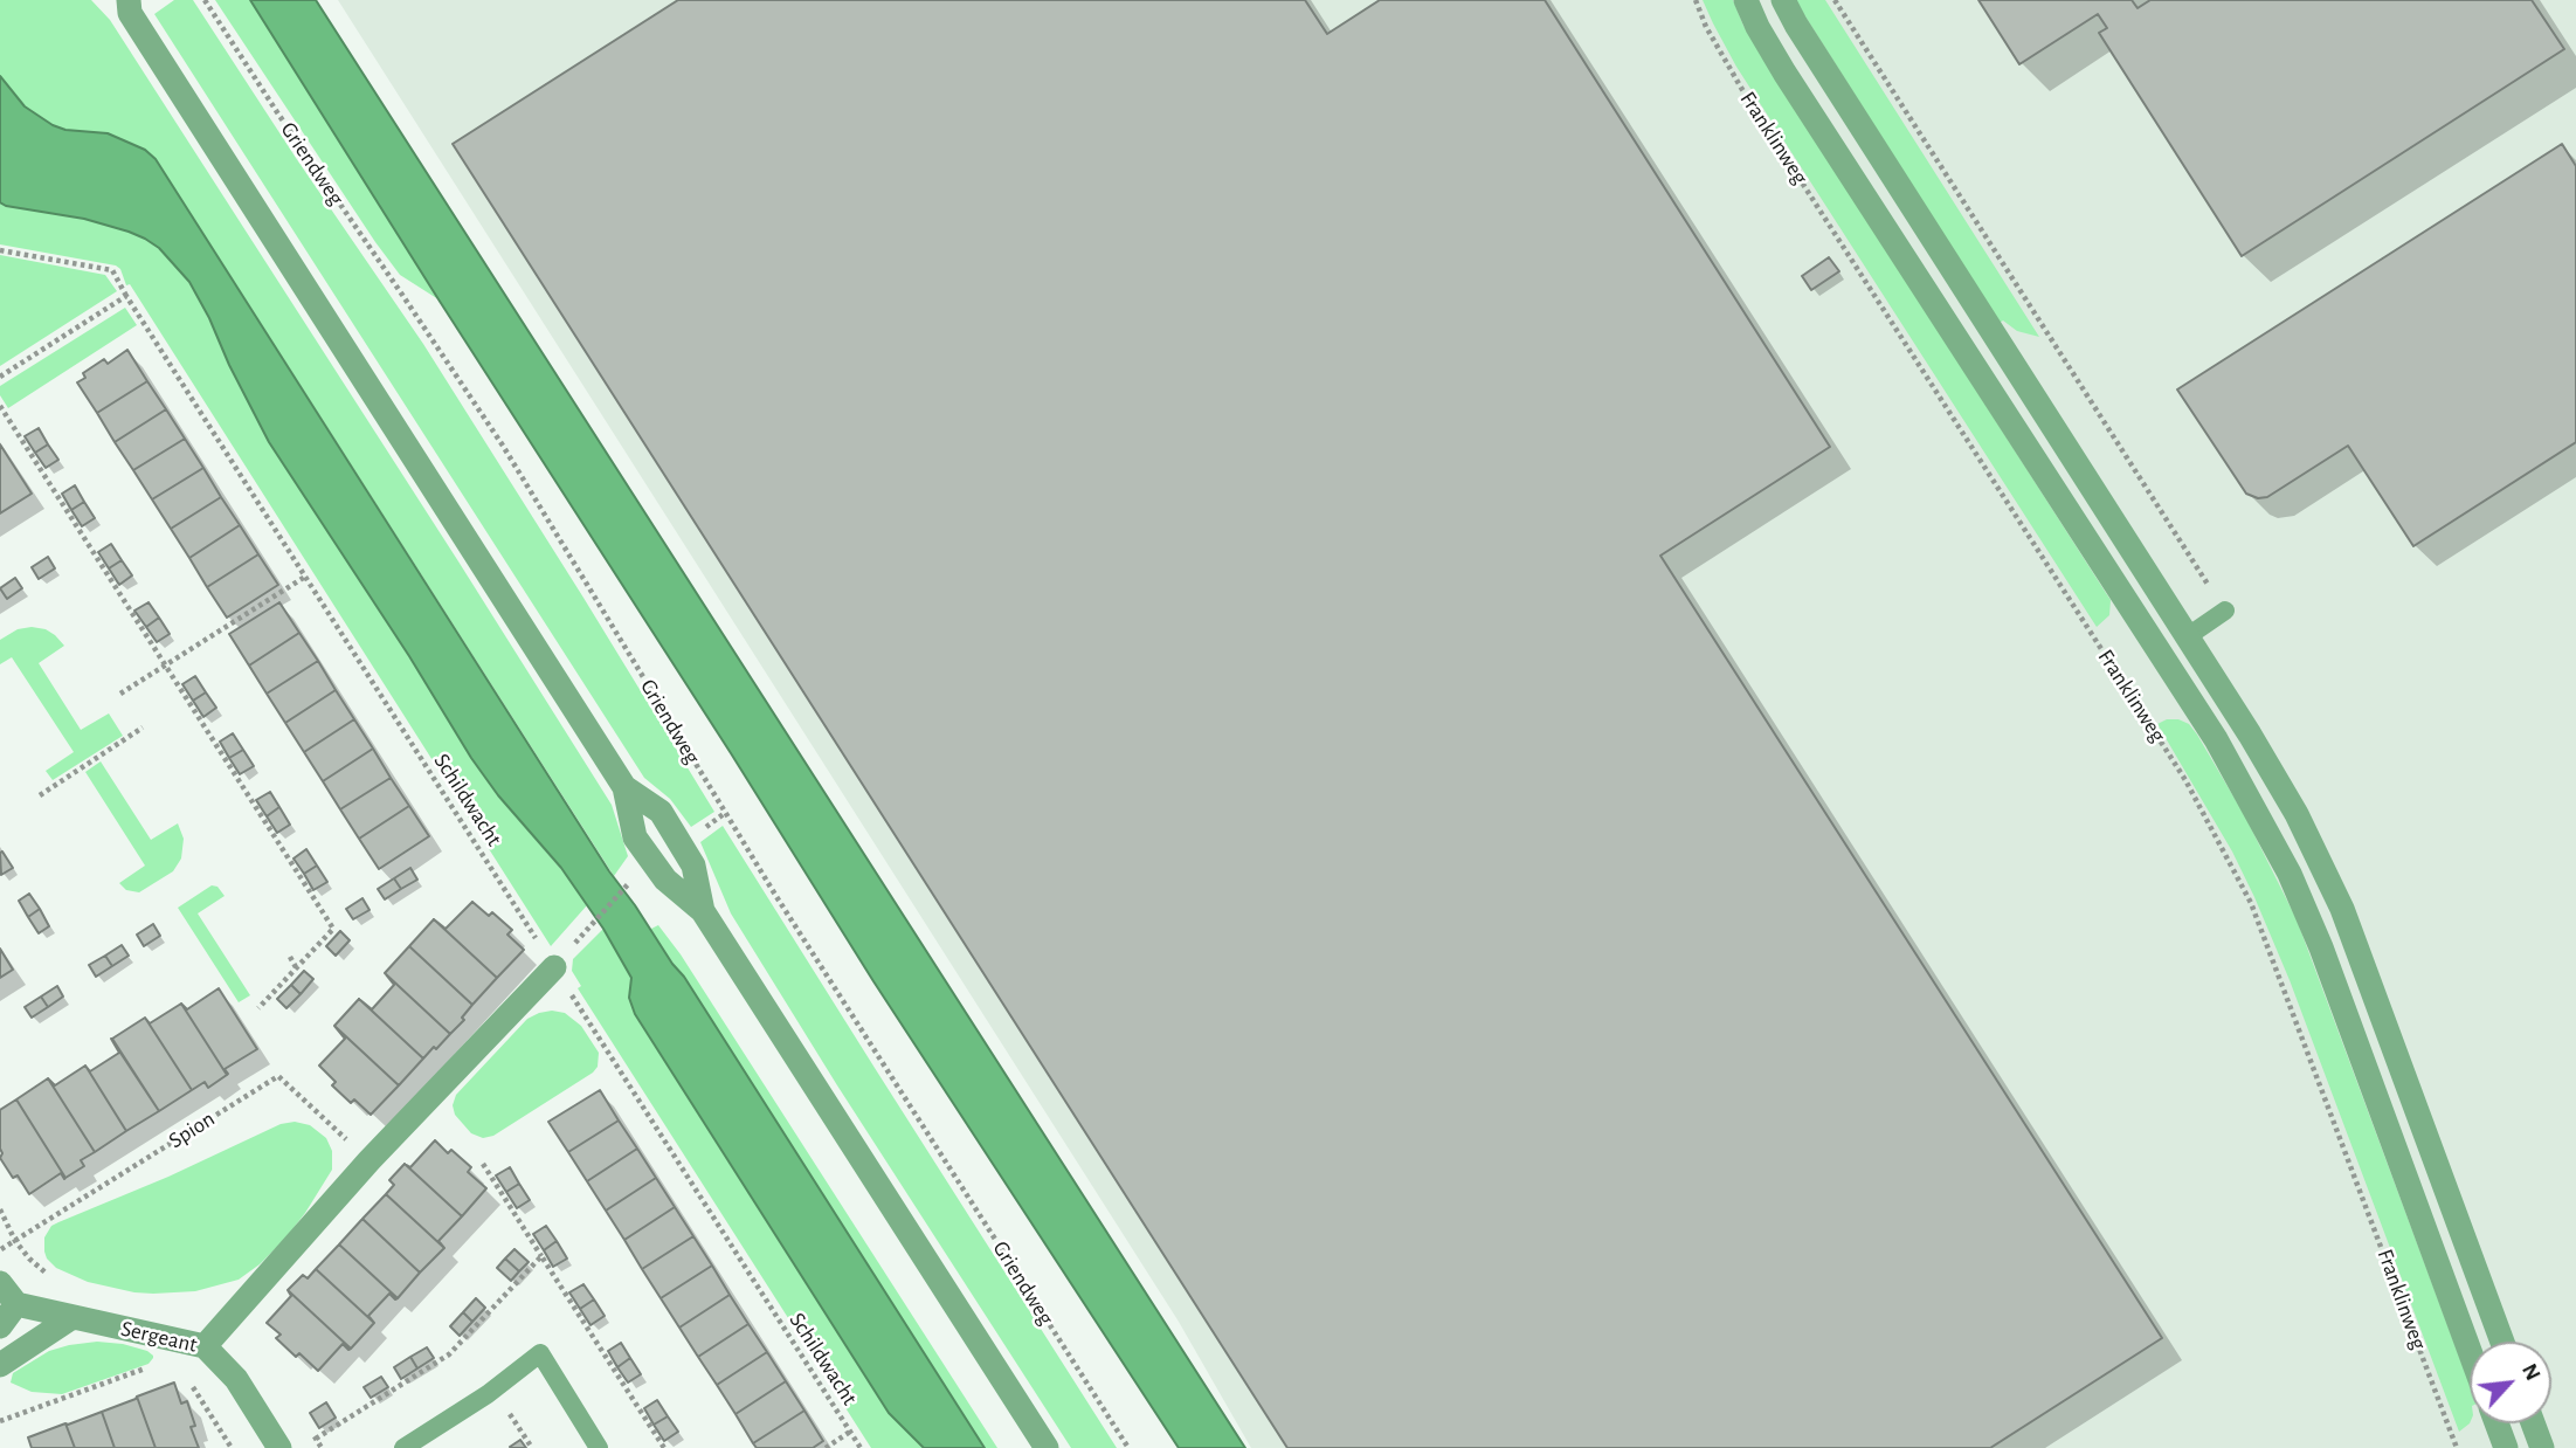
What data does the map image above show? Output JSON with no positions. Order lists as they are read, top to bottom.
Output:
{
  "streets": {
    "street": ["Franklinweg", "Sergeant"],
    "path": ["Griendweg", "Schildwacht", "Spion"]
  },
  "north": "top right"
}
